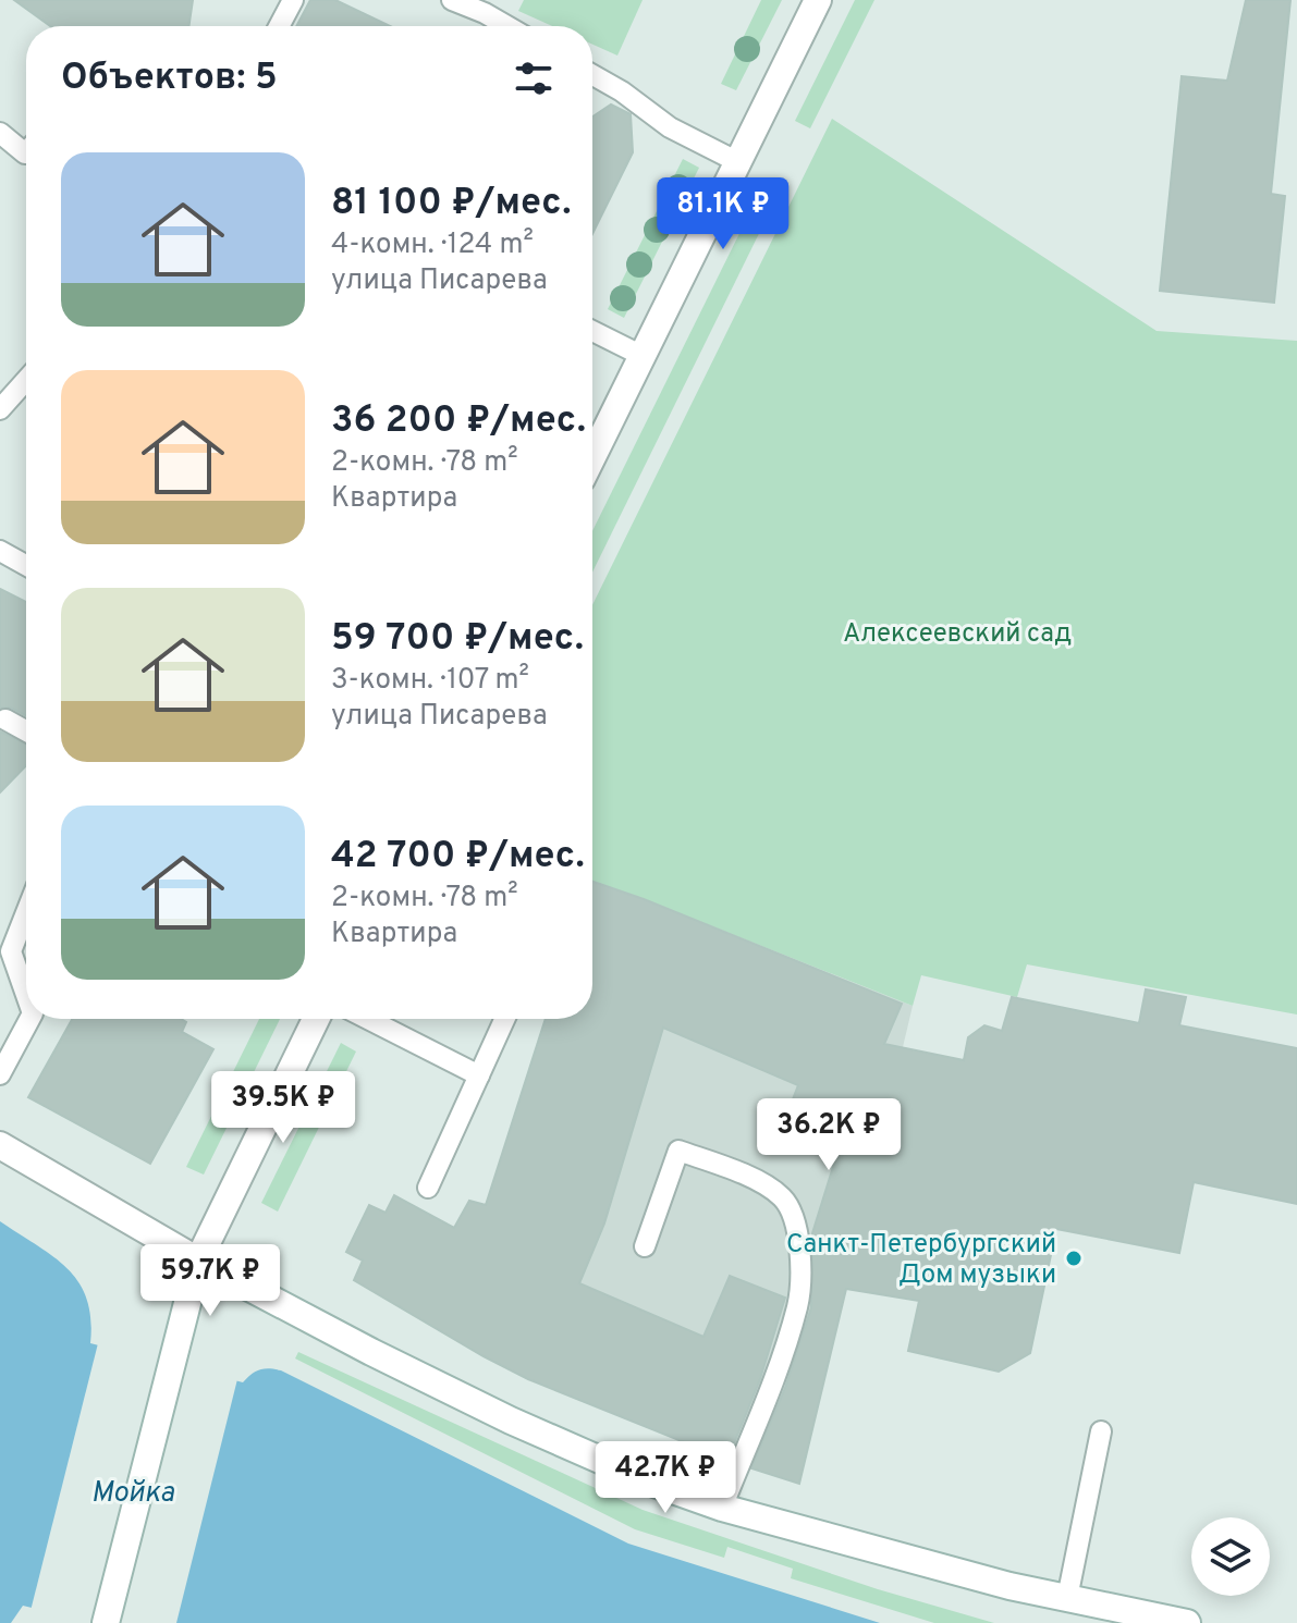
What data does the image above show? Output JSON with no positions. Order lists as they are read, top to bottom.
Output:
{
  "water": ["Мойка"],
  "parks": ["Алексеевский сад"],
  "places": ["Санкт-Петербургский Дом музыки"],
  "page": {
    "heading": "Объектов: 5",
    "list": [
      {
        "name": "81 100 ₽/мес.",
        "note": "4-комн. · 124 m² · улица Писарева"
      },
      {
        "name": "36 200 ₽/мес.",
        "note": "2-комн. · 78 m² · Квартира"
      },
      {
        "name": "59 700 ₽/мес.",
        "note": "3-комн. · 107 m² · улица Писарева"
      },
      {
        "name": "42 700 ₽/мес.",
        "note": "2-комн. · 78 m² · Квартира"
      }
    ],
    "price": [
      "81.1K ₽",
      "39.5K ₽",
      "36.2K ₽",
      "59.7K ₽",
      "42.7K ₽"
    ]
  }
}
